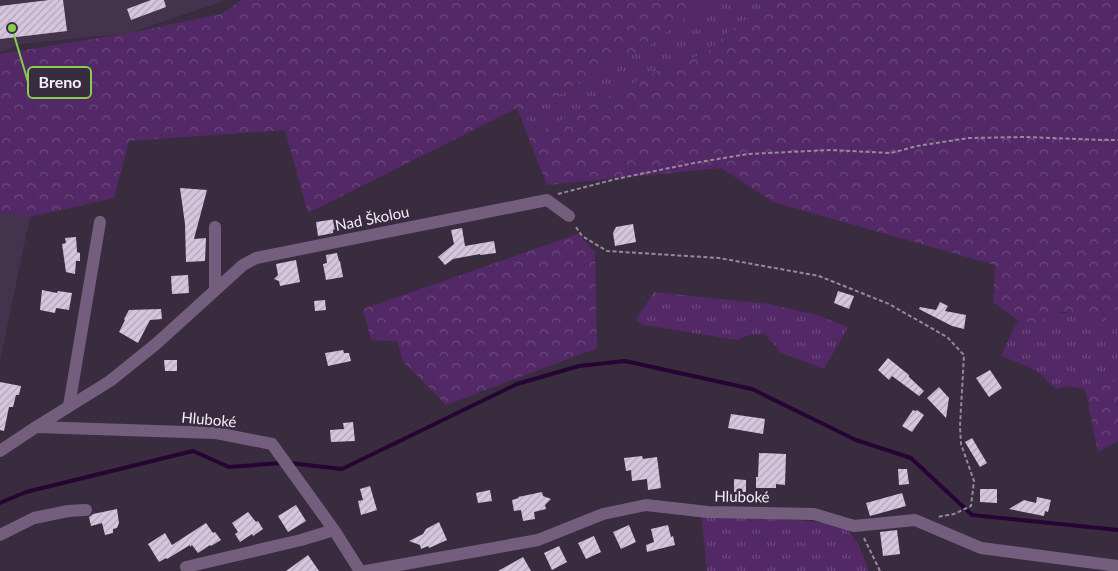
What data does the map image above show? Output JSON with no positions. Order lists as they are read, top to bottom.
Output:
{
  "streets": {
    "street": ["Nad Školou", "Hluboké"]
  },
  "crossings": [
    ["Nad Školou", "Hluboké"]
  ],
  "places": ["Breno"]
}
